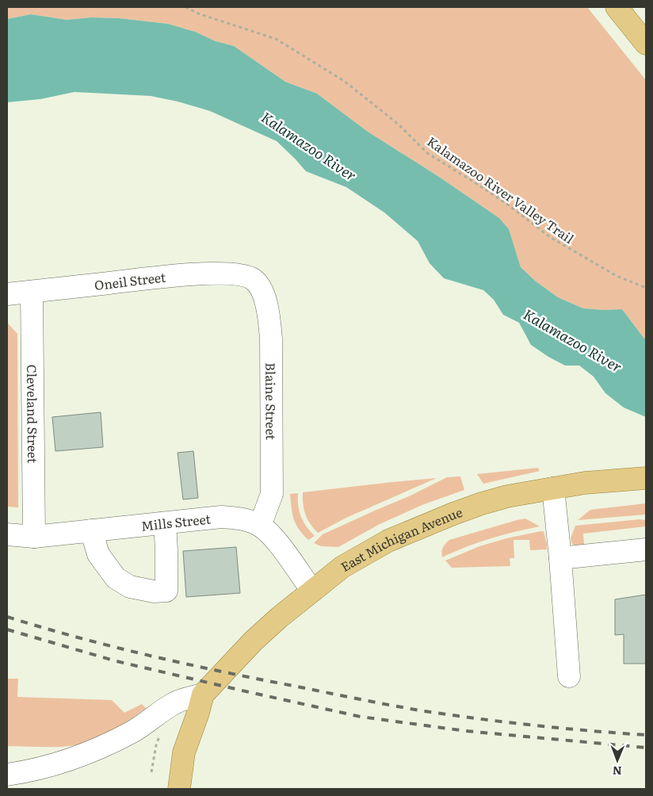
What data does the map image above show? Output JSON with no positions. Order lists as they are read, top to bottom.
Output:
{
  "streets": {
    "main road": ["East Michigan Avenue"],
    "street": [
      "Oneil Street",
      "Blaine Street",
      "Cleveland Street",
      "Mills Street"
    ],
    "path": ["Kalamazoo River Valley Trail"]
  },
  "crossings": [
    ["Oneil Street", "Blaine Street"],
    ["Oneil Street", "Cleveland Street"],
    ["Blaine Street", "Mills Street"],
    ["Cleveland Street", "Mills Street"],
    ["Mills Street", "East Michigan Avenue"]
  ],
  "water": ["Kalamazoo River"],
  "north": "bottom"
}
